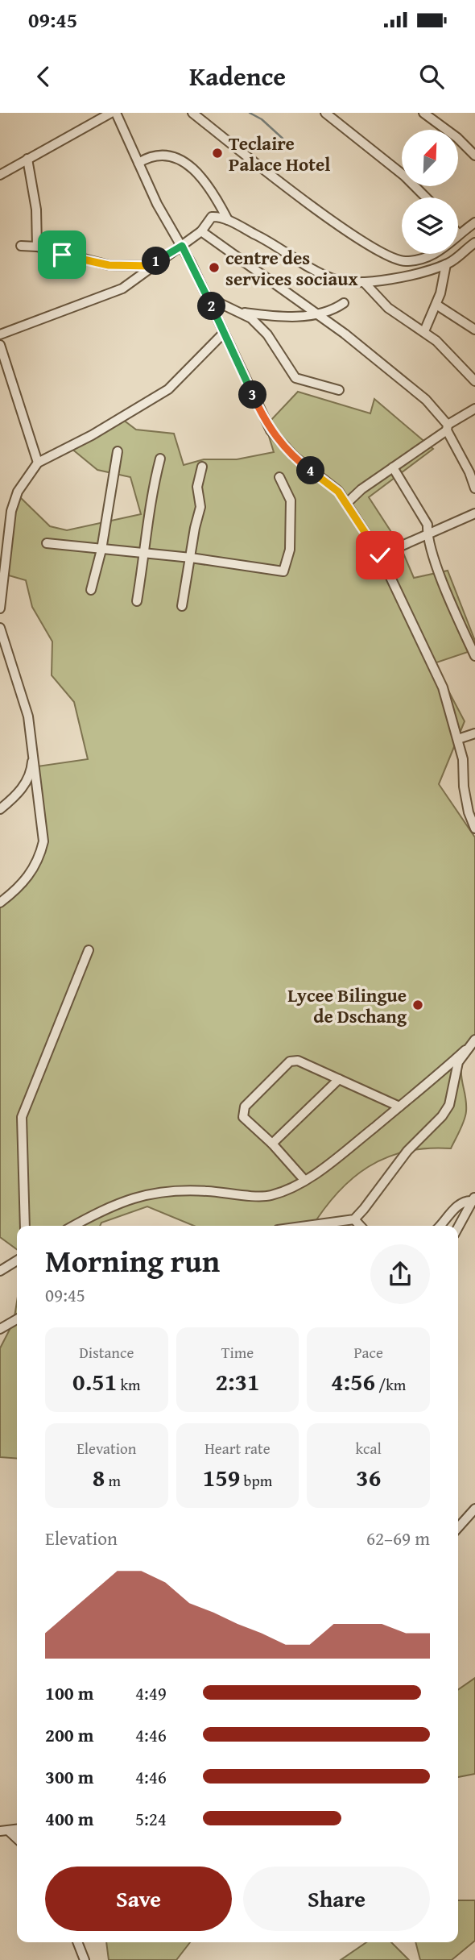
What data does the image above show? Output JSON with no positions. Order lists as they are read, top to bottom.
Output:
{
  "places": ["Teclaire Palace Hotel", "centre des services sociaux", "Lycee Bilingue de Dschang"],
  "north": "top right",
  "page": {
    "status": "09:45",
    "header": "Kadence",
    "pins": [
      "1",
      "2",
      "3",
      "4"
    ],
    "heading": ["Morning run", "09:45"],
    "stats": [
      ["Distance", "0.51 km"],
      ["Time", "2:31"],
      ["Pace", "4:56 /km"],
      ["Elevation", "8 m"],
      ["Heart rate", "159 bpm"],
      ["kcal", "36"]
    ],
    "chart": ["Elevation", "62–69 m"],
    "list": [
      {
        "name": "100 m",
        "note": "4:49"
      },
      {
        "name": "200 m",
        "note": "4:46"
      },
      {
        "name": "300 m",
        "note": "4:46"
      },
      {
        "name": "400 m",
        "note": "5:24"
      }
    ],
    "buttons": ["Save", "Share"]
  }
}
